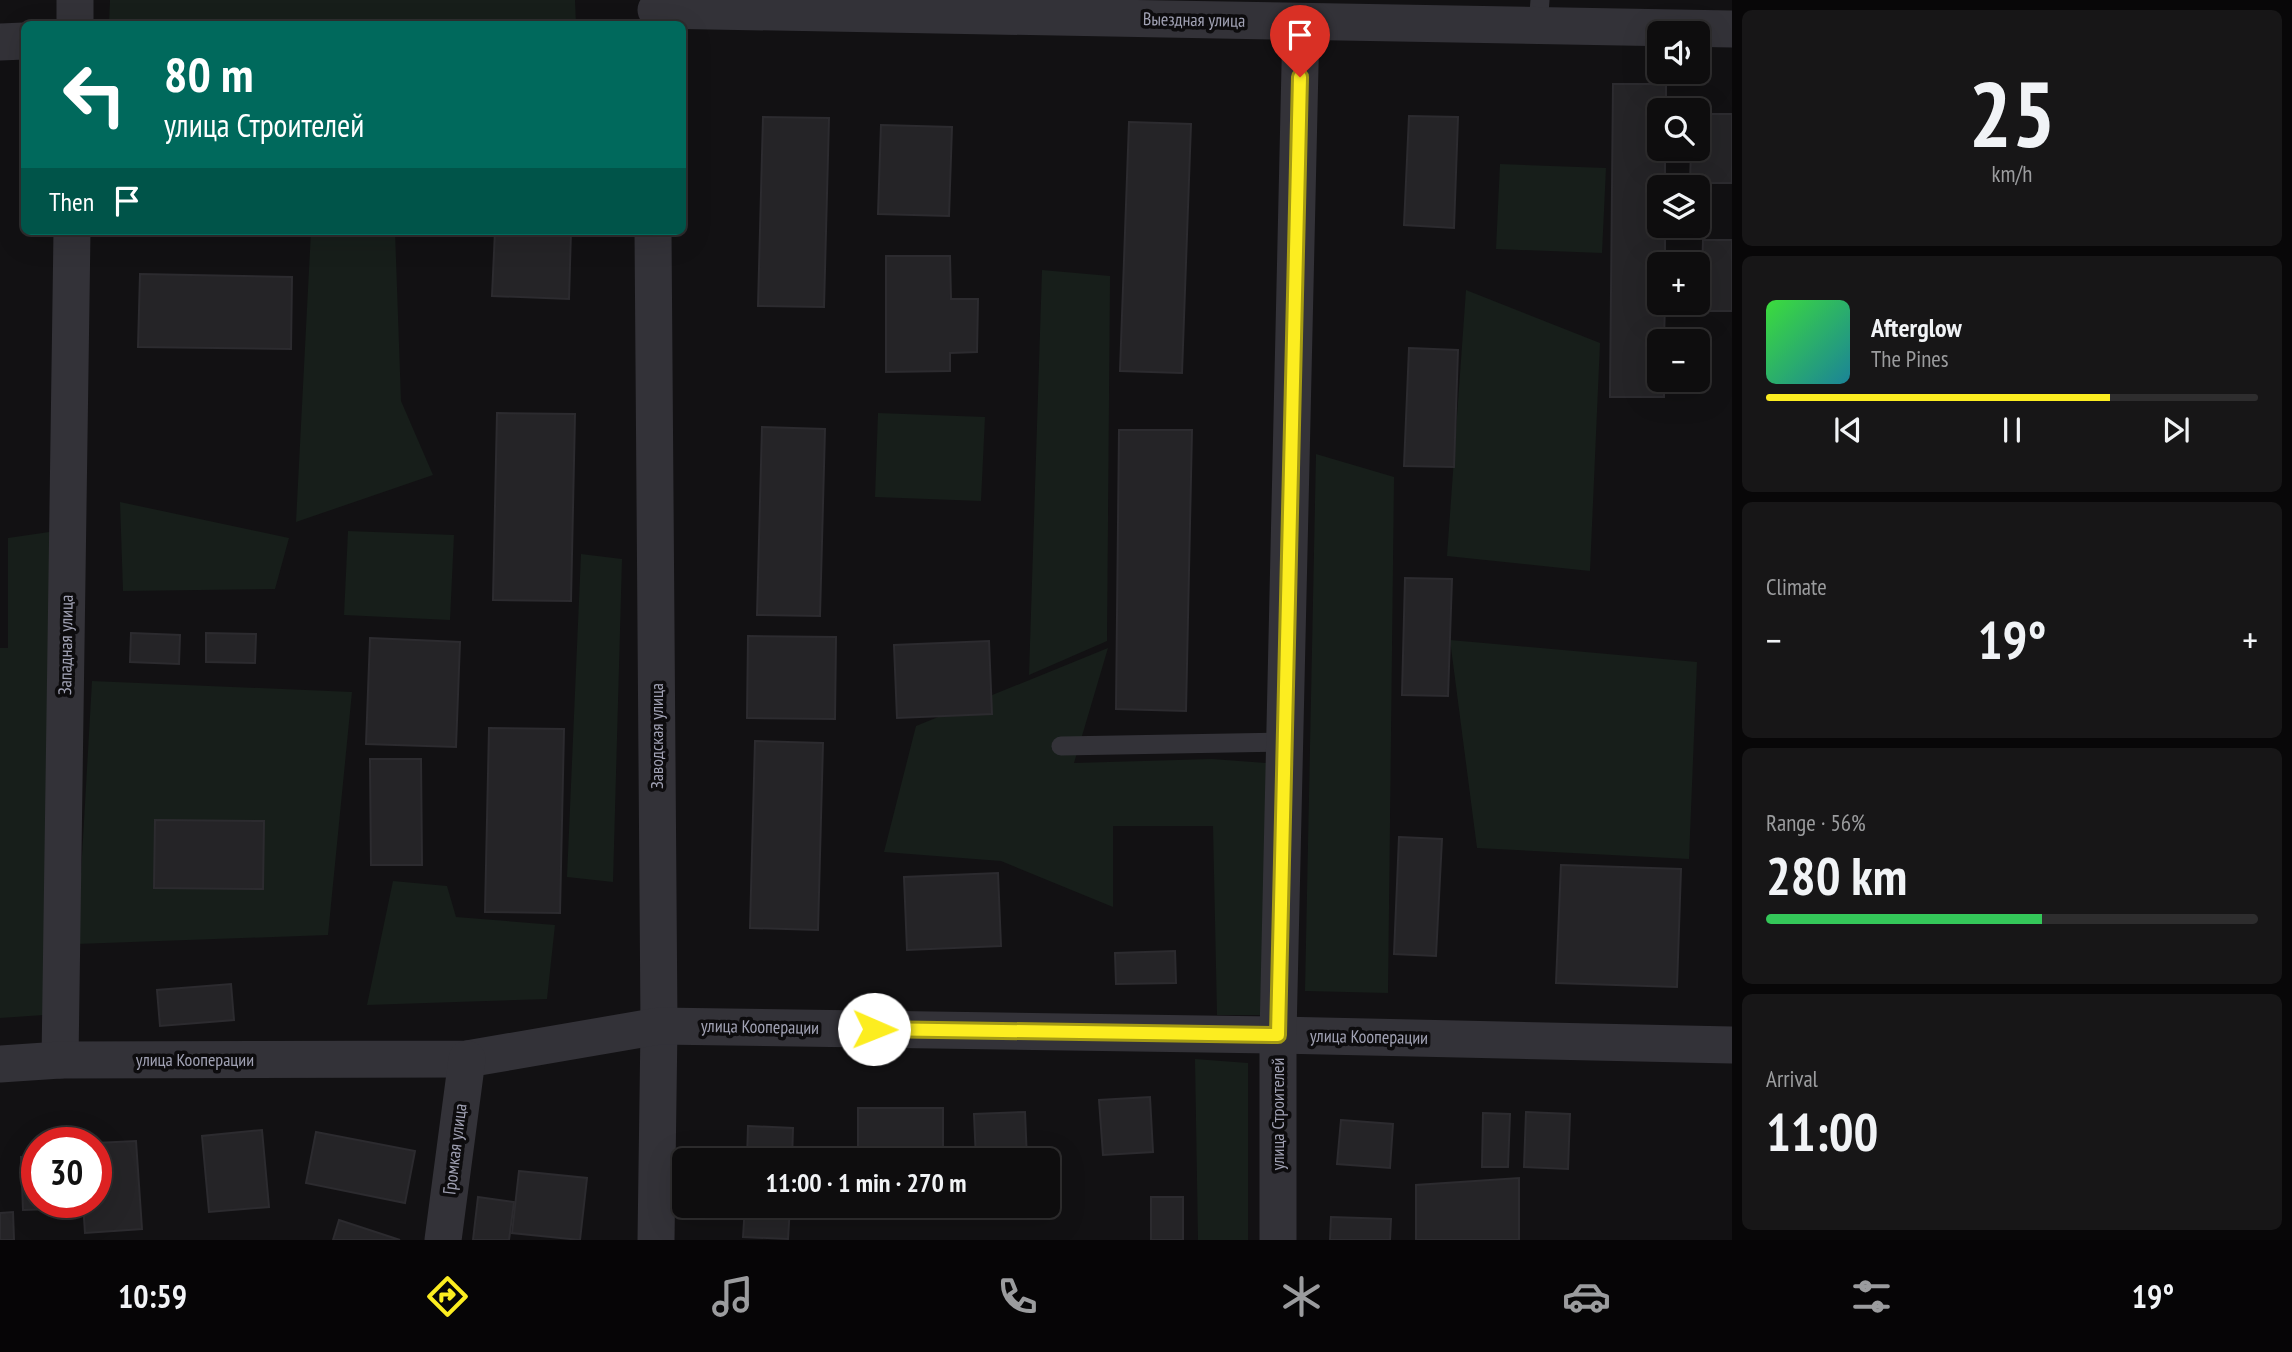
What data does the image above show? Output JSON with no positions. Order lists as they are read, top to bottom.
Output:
{
  "streets": {
    "street": [
      "Выездная улица",
      "Западная улица",
      "Заводская улица",
      "улица Кооперации",
      "улица Строителей",
      "Громкая улица"
    ]
  },
  "crossings": [
    ["Выездная улица", "улица Строителей"],
    ["Западная улица", "улица Кооперации"],
    ["Заводская улица", "улица Кооперации"],
    ["улица Кооперации", "улица Строителей"],
    ["улица Кооперации", "Громкая улица"]
  ],
  "page": {
    "tile": [
      ["25", "km/h"],
      "Climate",
      ["Range · 56%", "280 km"],
      ["Arrival", "11:00"]
    ],
    "map_buttons": ["+", "−"],
    "turn": ["80 m", "улица Строителей"],
    "then": "Then",
    "song": ["Afterglow", "The Pines"],
    "heat": ["−", "19°", "+"],
    "limit": "30",
    "trip": "11:00 · 1 min · 270 m",
    "tabs": ["10:59", "19°"]
  }
}
